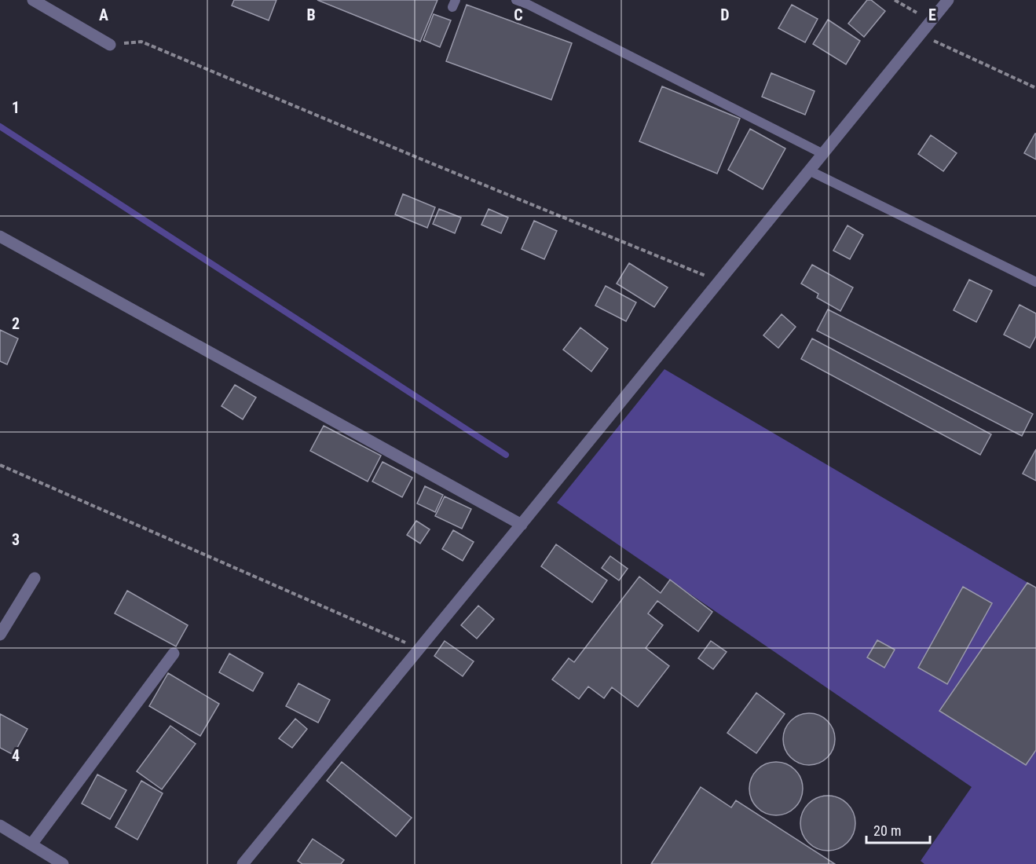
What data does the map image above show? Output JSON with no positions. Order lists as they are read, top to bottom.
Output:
{
  "scale_bar": "20 m",
  "grid": {
    "columns": [
      "A",
      "B",
      "C",
      "D",
      "E"
    ],
    "rows": [
      "1",
      "2",
      "3",
      "4"
    ]
  }
}
